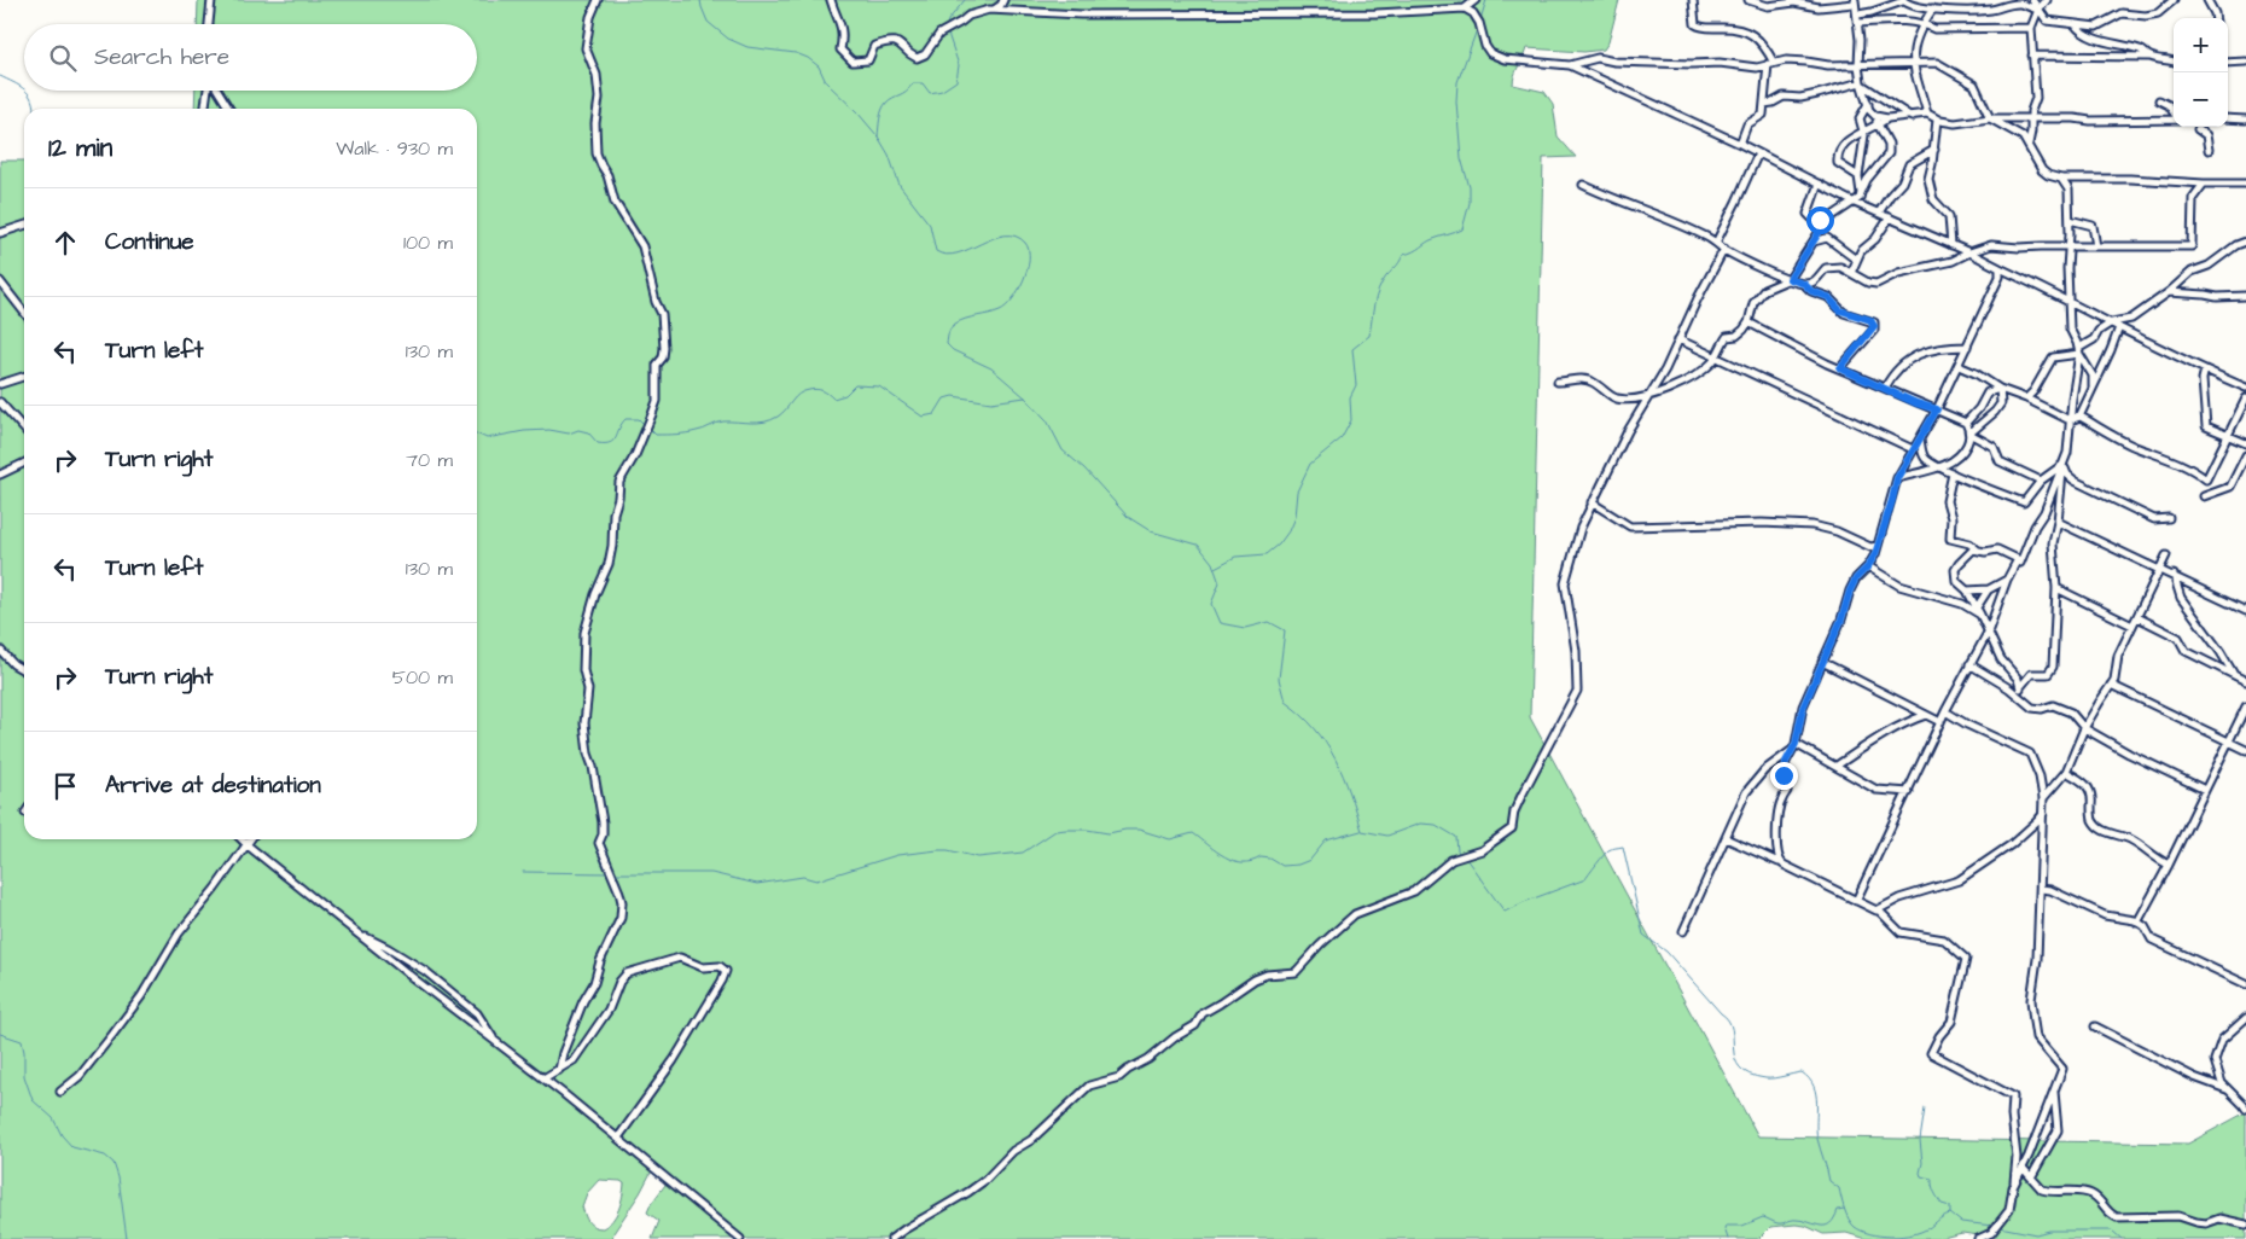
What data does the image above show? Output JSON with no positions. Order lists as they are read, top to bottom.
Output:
{
  "page": {
    "map_buttons": ["+", "−"],
    "search": "Search here",
    "heading": ["12 min", "Walk · 930 m"],
    "list": [
      ["Continue", "100 m"],
      ["Turn left", "130 m"],
      ["Turn right", "70 m"],
      ["Turn left", "130 m"],
      ["Turn right", "500 m"],
      "Arrive at destination"
    ]
  }
}
